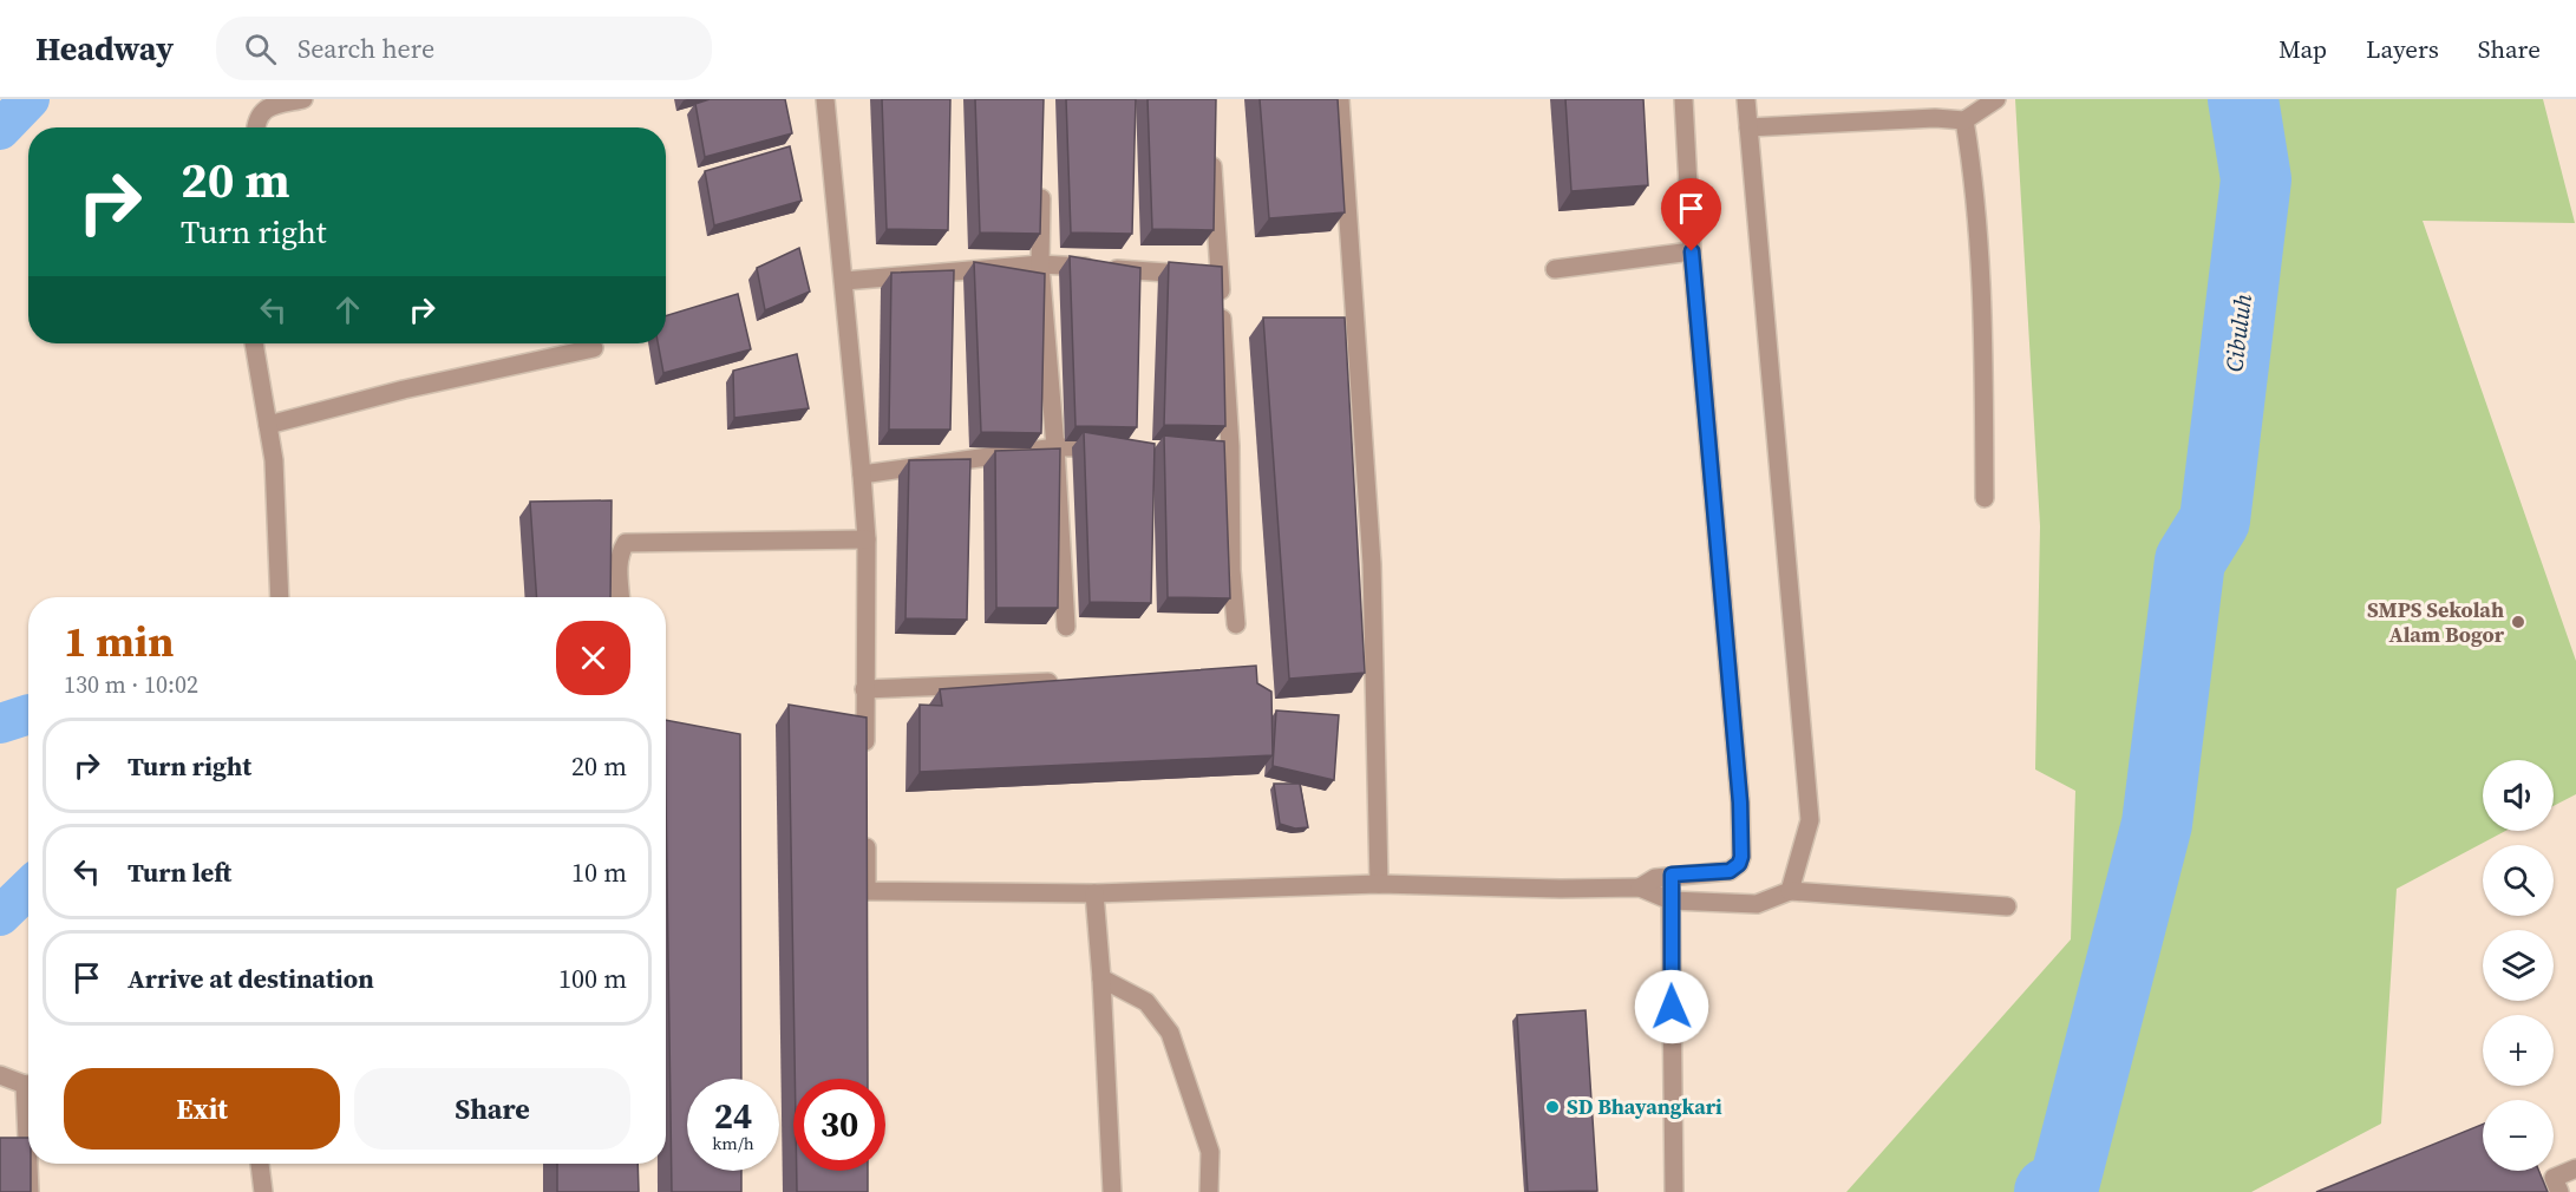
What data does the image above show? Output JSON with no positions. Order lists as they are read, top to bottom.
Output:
{
  "water": ["Cibuluh"],
  "places": ["SMPS Sekolah Alam Bogor", "SD Bhayangkari"],
  "page": {
    "header": "Headway",
    "search": "Search here",
    "nav": ["Map", "Layers", "Share"],
    "turn": ["20 m", "Turn right"],
    "heading": ["1 min", "130 m · 10:02"],
    "list": [
      {
        "name": "Turn right",
        "value": "20 m"
      },
      {
        "name": "Turn left",
        "value": "10 m"
      },
      {
        "name": "Arrive at destination",
        "value": "100 m"
      }
    ],
    "map_buttons": ["+", "−"],
    "buttons": ["Exit", "Share"],
    "speed": "24 km/h",
    "limit": "30"
  }
}
